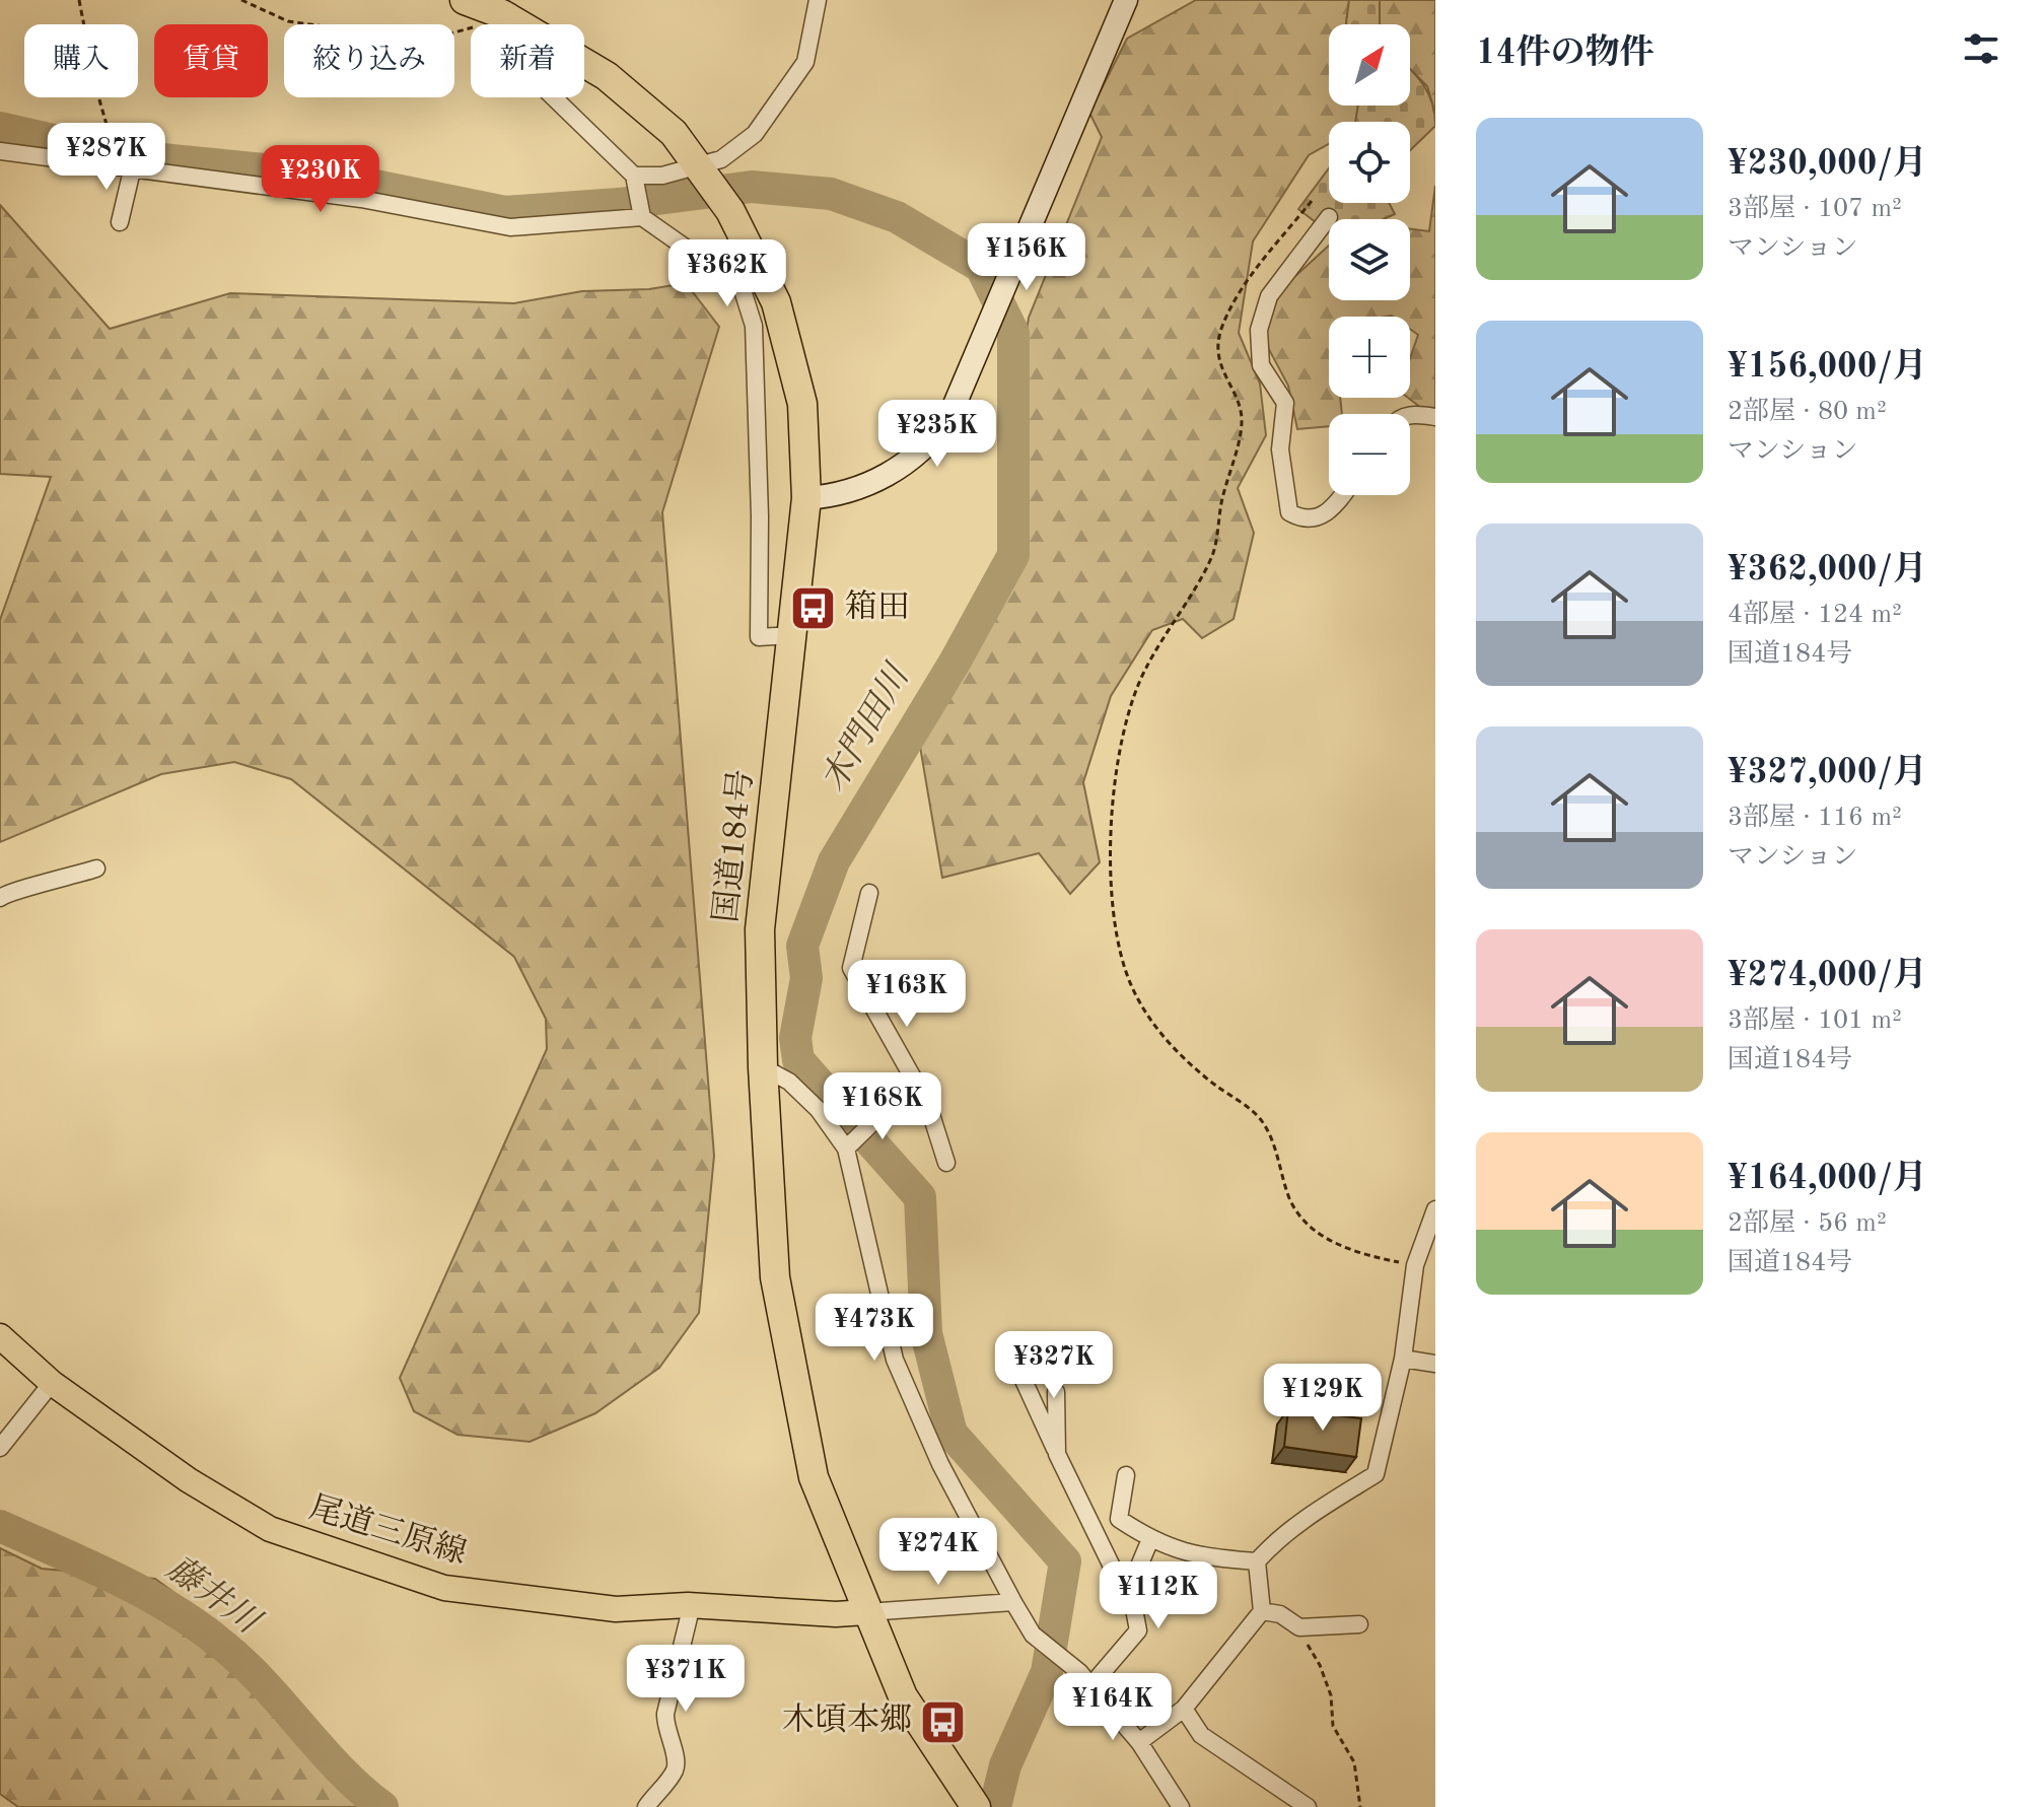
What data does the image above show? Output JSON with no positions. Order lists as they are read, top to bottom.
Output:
{
  "streets": {
    "highway": ["国道184号"],
    "main road": ["尾道三原線"]
  },
  "crossings": [
    ["国道184号", "尾道三原線"]
  ],
  "water": ["木門田川", "藤井川"],
  "places": {
    "bus stop": ["箱田", "木頃本郷"]
  },
  "north": "top right",
  "page": {
    "heading": "14件の物件",
    "map_buttons": ["+", "−"],
    "chip": [
      "購入",
      "賃貸",
      "絞り込み",
      "新着"
    ],
    "list": [
      {
        "name": "¥230,000/月",
        "note": "3部屋 · 107 m² · マンション"
      },
      {
        "name": "¥156,000/月",
        "note": "2部屋 · 80 m² · マンション"
      },
      {
        "name": "¥362,000/月",
        "note": "4部屋 · 124 m² · 国道184号"
      },
      {
        "name": "¥327,000/月",
        "note": "3部屋 · 116 m² · マンション"
      },
      {
        "name": "¥274,000/月",
        "note": "3部屋 · 101 m² · 国道184号"
      },
      {
        "name": "¥164,000/月",
        "note": "2部屋 · 56 m² · 国道184号"
      }
    ],
    "price": [
      "¥287K",
      "¥230K",
      "¥156K",
      "¥362K",
      "¥235K",
      "¥163K",
      "¥168K",
      "¥473K",
      "¥327K",
      "¥129K",
      "¥274K",
      "¥112K",
      "¥371K",
      "¥164K"
    ]
  }
}
